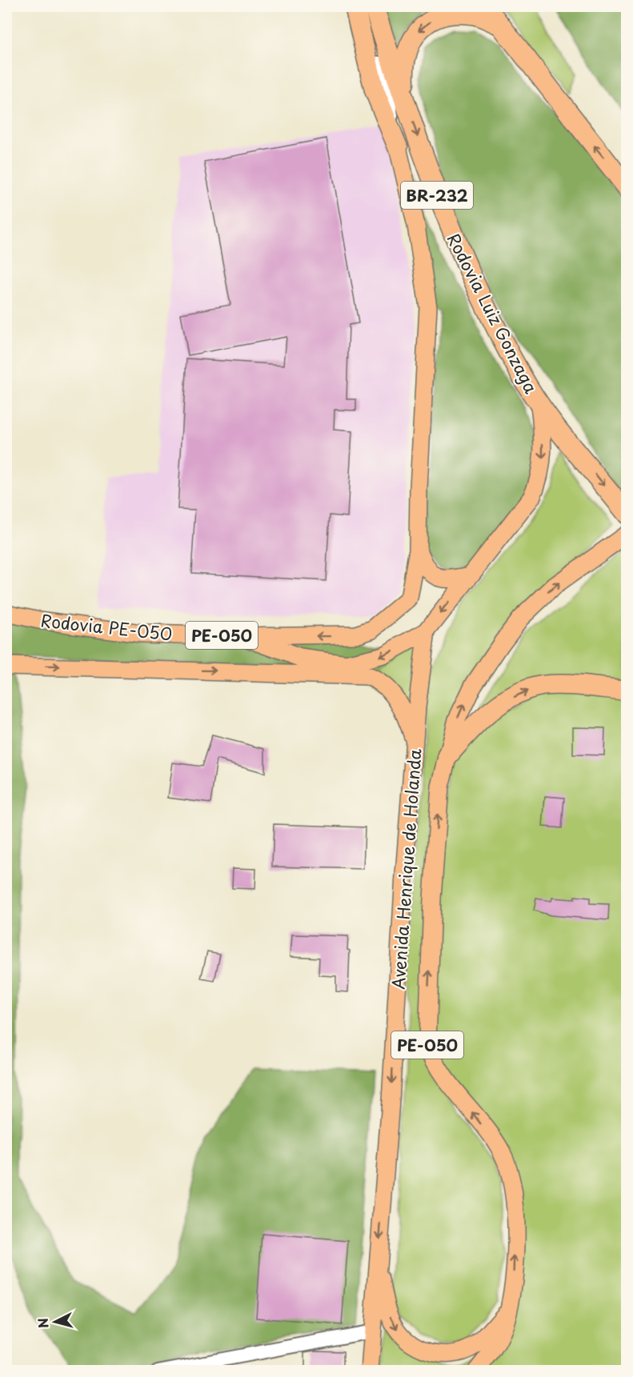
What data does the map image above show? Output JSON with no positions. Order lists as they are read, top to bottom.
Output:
{
  "streets": {
    "highway": ["BR-232", "Rodovia Luiz Gonzaga"],
    "main road": ["Rodovia PE-050", "PE-050", "Avenida Henrique de Holanda"]
  },
  "crossings": [
    ["Rodovia Luiz Gonzaga", "PE-050"],
    ["Rodovia PE-050", "PE-050"],
    ["Rodovia PE-050", "Avenida Henrique de Holanda"],
    ["PE-050", "Avenida Henrique de Holanda"]
  ],
  "north": "left"
}
